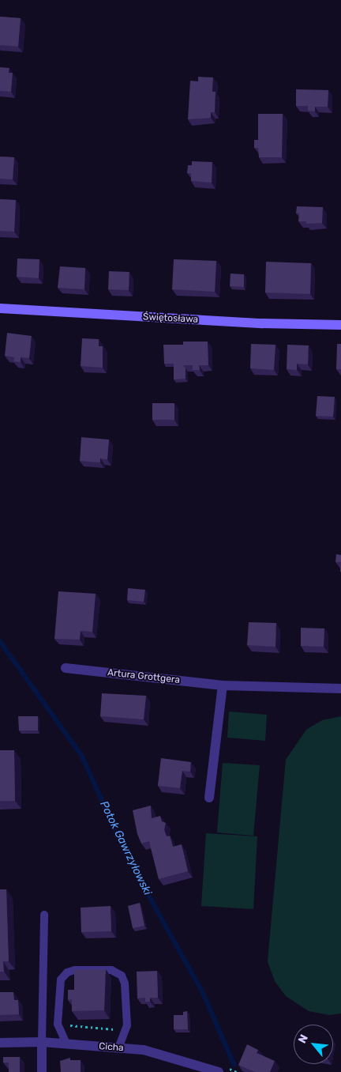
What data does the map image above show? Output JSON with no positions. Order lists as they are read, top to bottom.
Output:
{
  "streets": {
    "street": ["Świętosława", "Artura Grottgera", "Cicha"]
  },
  "water": ["Potok Gawrzyłowski"],
  "north": "top left"
}
